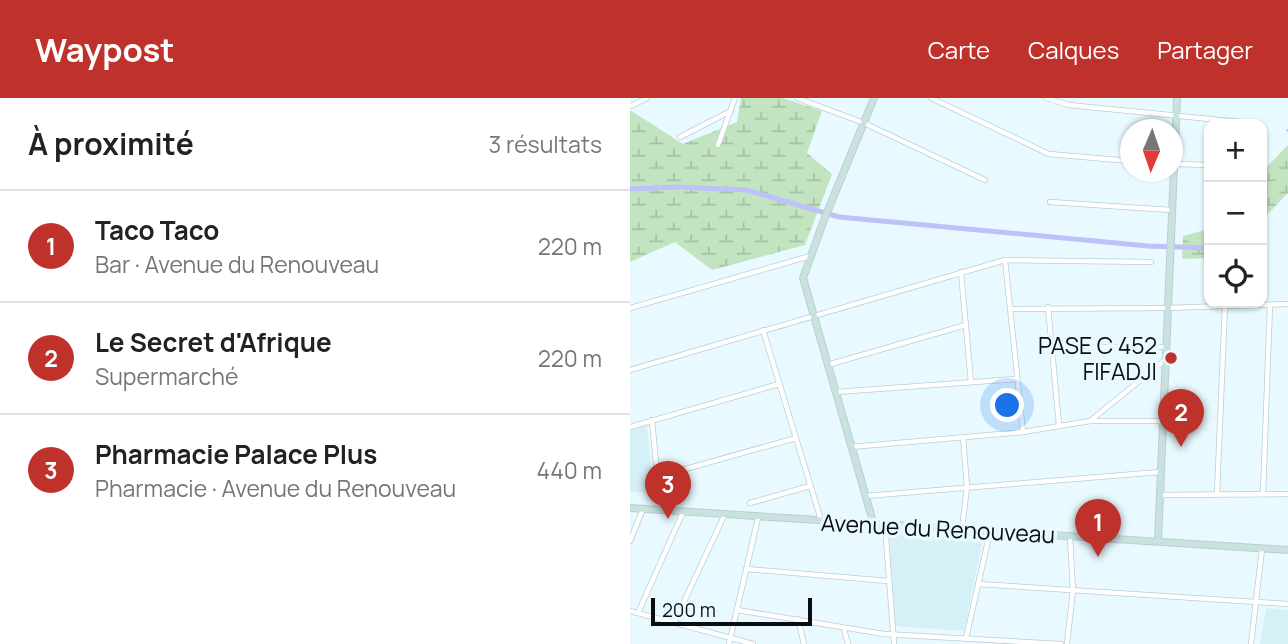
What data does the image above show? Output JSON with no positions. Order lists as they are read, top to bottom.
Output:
{
  "streets": {
    "street": ["Avenue du Renouveau"]
  },
  "places": ["PASE C 452 FIFADJI"],
  "scale_bar": "200 m",
  "north": "bottom",
  "page": {
    "header": "Waypost",
    "nav": ["Carte", "Calques", "Partager"],
    "heading": ["À proximité", "3 résultats"],
    "map_buttons": ["+", "−"],
    "list": [
      {
        "mark": "1",
        "name": "Taco Taco",
        "note": "Bar · Avenue du Renouveau",
        "value": "220 m"
      },
      {
        "mark": "2",
        "name": "Le Secret d'Afrique",
        "note": "Supermarché",
        "value": "220 m"
      },
      {
        "mark": "3",
        "name": "Pharmacie Palace Plus",
        "note": "Pharmacie · Avenue du Renouveau",
        "value": "440 m"
      }
    ],
    "pins": ["2", "3", "1"],
    "scale": "200 m"
  }
}
